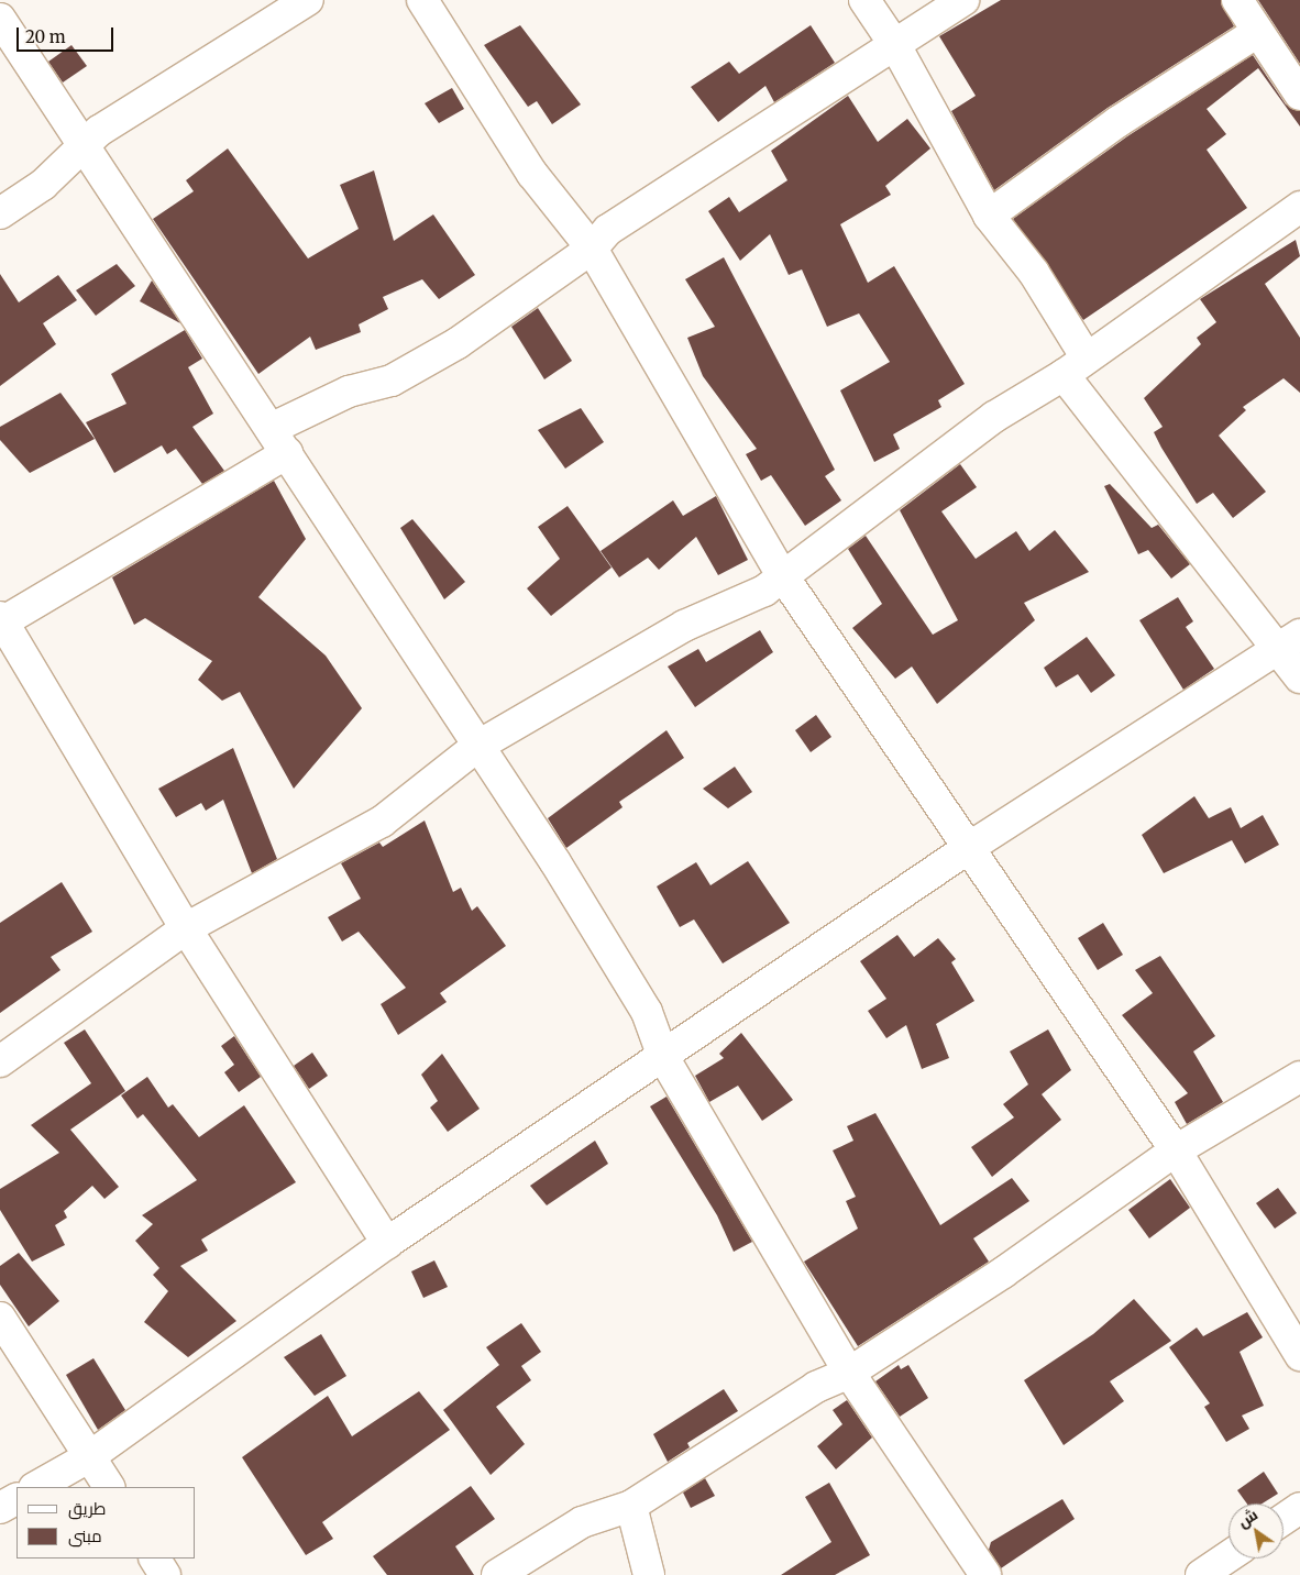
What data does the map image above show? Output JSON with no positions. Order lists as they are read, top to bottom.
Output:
{
  "legend": ["طريق", "مبنى"],
  "scale_bar": "20 m",
  "north": "top left"
}
